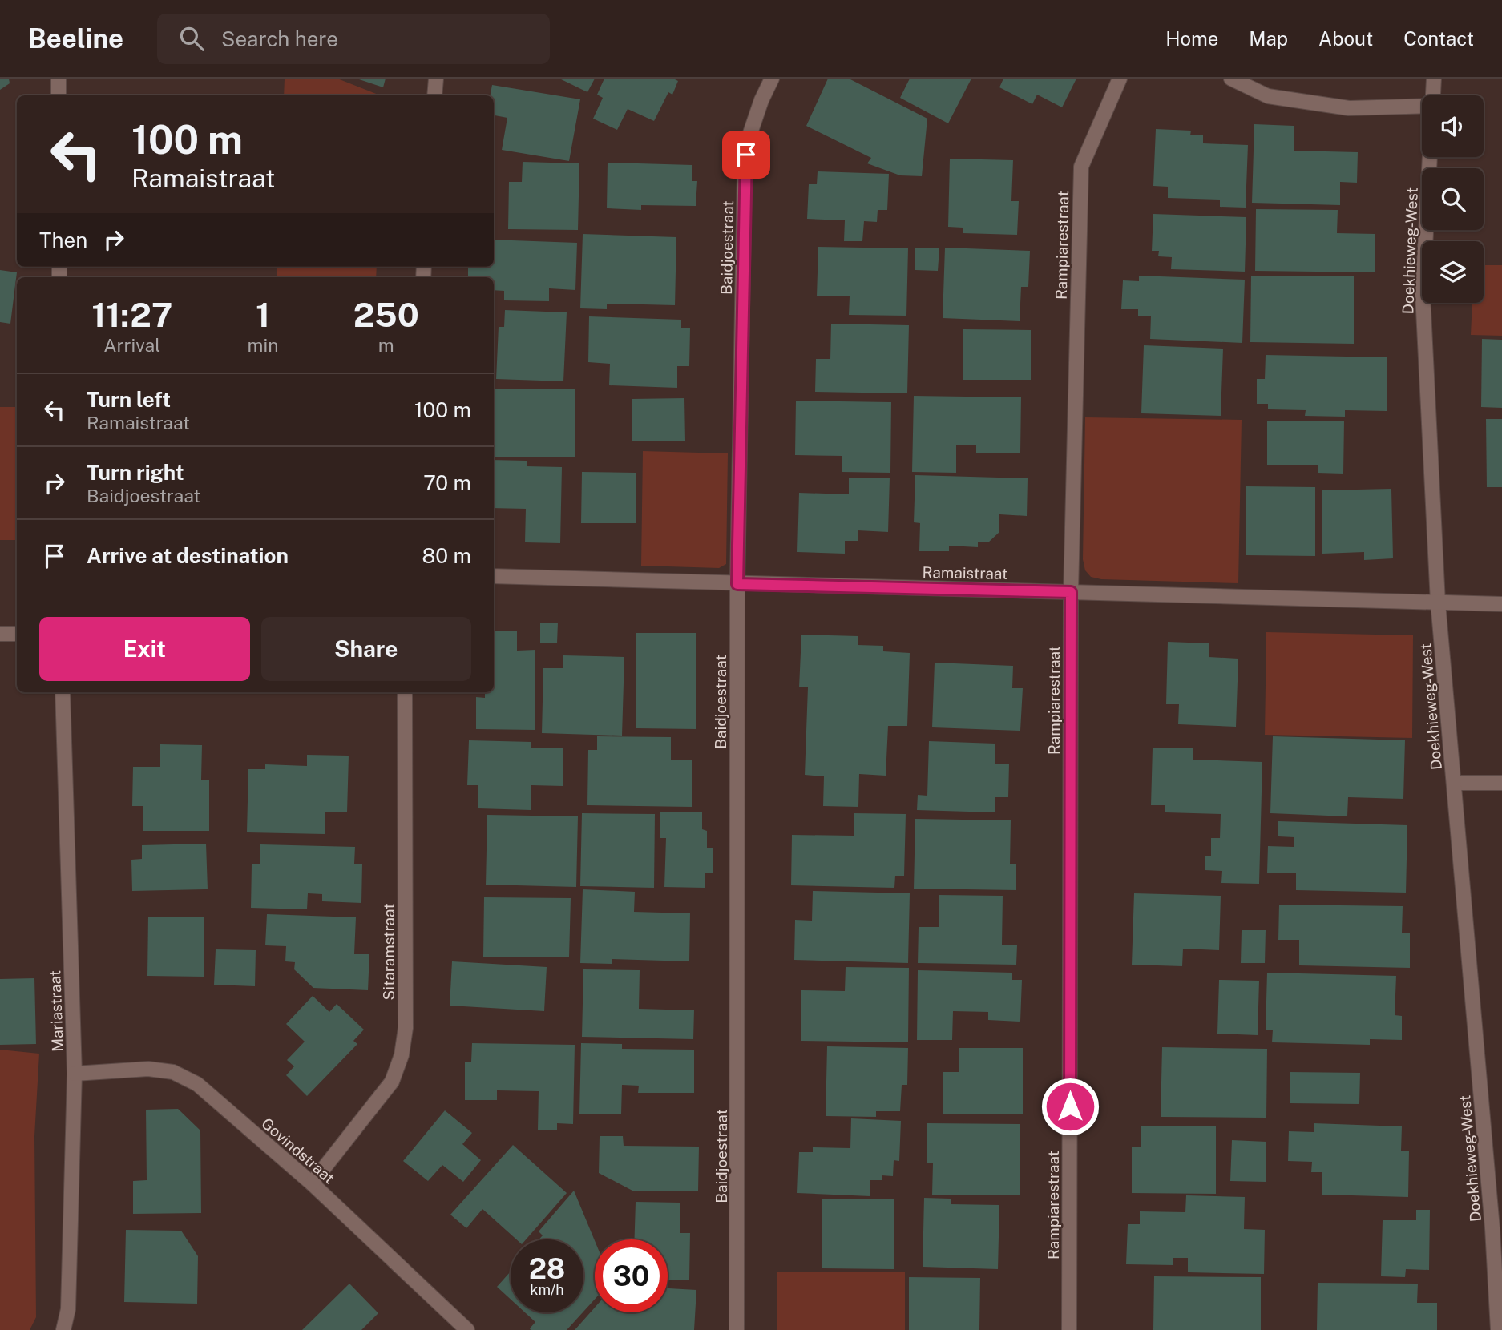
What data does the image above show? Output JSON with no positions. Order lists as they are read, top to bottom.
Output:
{
  "streets": {
    "street": [
      "Rampiarestraat",
      "Baidjoestraat",
      "Doekhieweg-West",
      "Ramaistraat",
      "Sitaramstraat",
      "Mariastraat",
      "Govindstraat"
    ]
  },
  "crossings": [
    ["Rampiarestraat", "Ramaistraat"],
    ["Baidjoestraat", "Ramaistraat"],
    ["Doekhieweg-West", "Ramaistraat"],
    ["Sitaramstraat", "Govindstraat"],
    ["Mariastraat", "Govindstraat"]
  ],
  "page": {
    "header": "Beeline",
    "search": "Search here",
    "nav": [
      "Home",
      "Map",
      "About",
      "Contact"
    ],
    "turn": ["100 m", "Ramaistraat"],
    "then": "Then",
    "eta": [
      "11:27",
      "Arrival",
      "1",
      "min",
      "250",
      "m"
    ],
    "list": [
      {
        "name": "Turn left",
        "note": "Ramaistraat",
        "value": "100 m"
      },
      {
        "name": "Turn right",
        "note": "Baidjoestraat",
        "value": "70 m"
      },
      {
        "name": "Arrive at destination",
        "value": "80 m"
      }
    ],
    "buttons": ["Exit", "Share"],
    "speed": "28 km/h",
    "limit": "30"
  }
}
